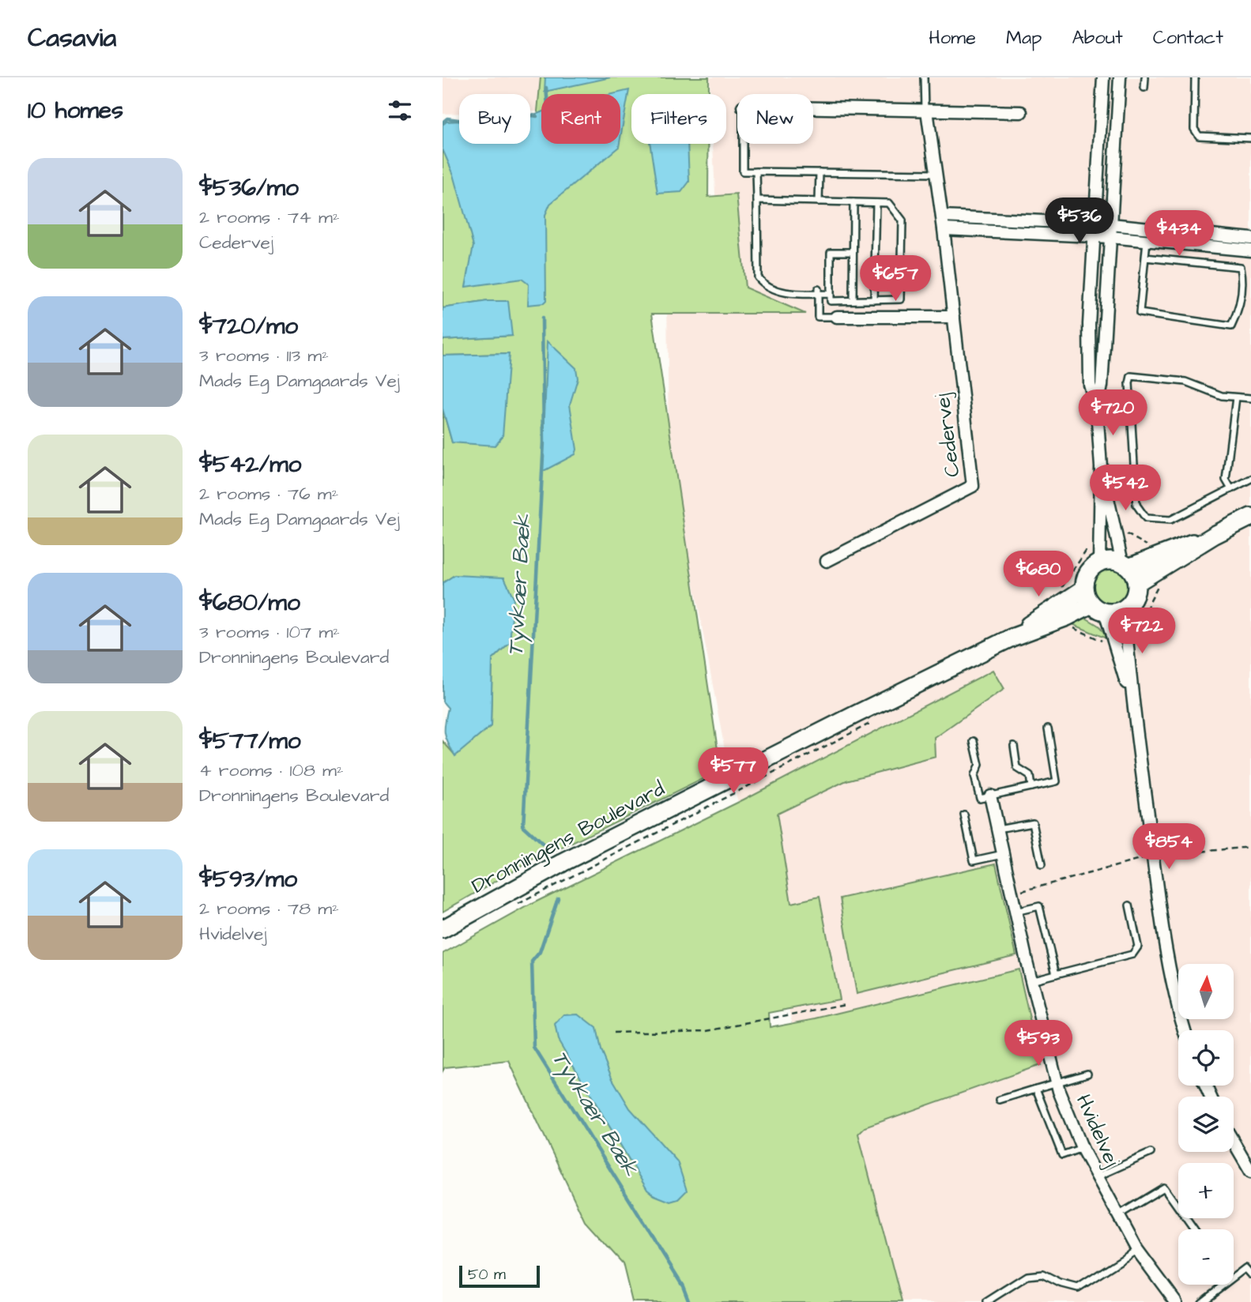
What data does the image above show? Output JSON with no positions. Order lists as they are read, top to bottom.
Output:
{
  "streets": {
    "main road": ["Dronningens Boulevard"],
    "street": ["Cedervej", "Hvidelvej"]
  },
  "water": ["Tyvkær Bæk"],
  "scale_bar": "50 m",
  "north": "top",
  "page": {
    "header": "Casavia",
    "nav": [
      "Home",
      "Map",
      "About",
      "Contact"
    ],
    "heading": "10 homes",
    "chip": [
      "Buy",
      "Rent",
      "Filters",
      "New"
    ],
    "list": [
      {
        "name": "$536/mo",
        "note": "2 rooms · 74 m² · Cedervej"
      },
      {
        "name": "$720/mo",
        "note": "3 rooms · 113 m² · Mads Eg Damgaards Vej"
      },
      {
        "name": "$542/mo",
        "note": "2 rooms · 76 m² · Mads Eg Damgaards Vej"
      },
      {
        "name": "$680/mo",
        "note": "3 rooms · 107 m² · Dronningens Boulevard"
      },
      {
        "name": "$577/mo",
        "note": "4 rooms · 108 m² · Dronningens Boulevard"
      },
      {
        "name": "$593/mo",
        "note": "2 rooms · 78 m² · Hvidelvej"
      }
    ],
    "price": [
      "$536",
      "$434",
      "$657",
      "$720",
      "$542",
      "$680",
      "$722",
      "$577",
      "$854",
      "$593"
    ],
    "map_buttons": ["+", "−"],
    "scale": "50 m"
  }
}
